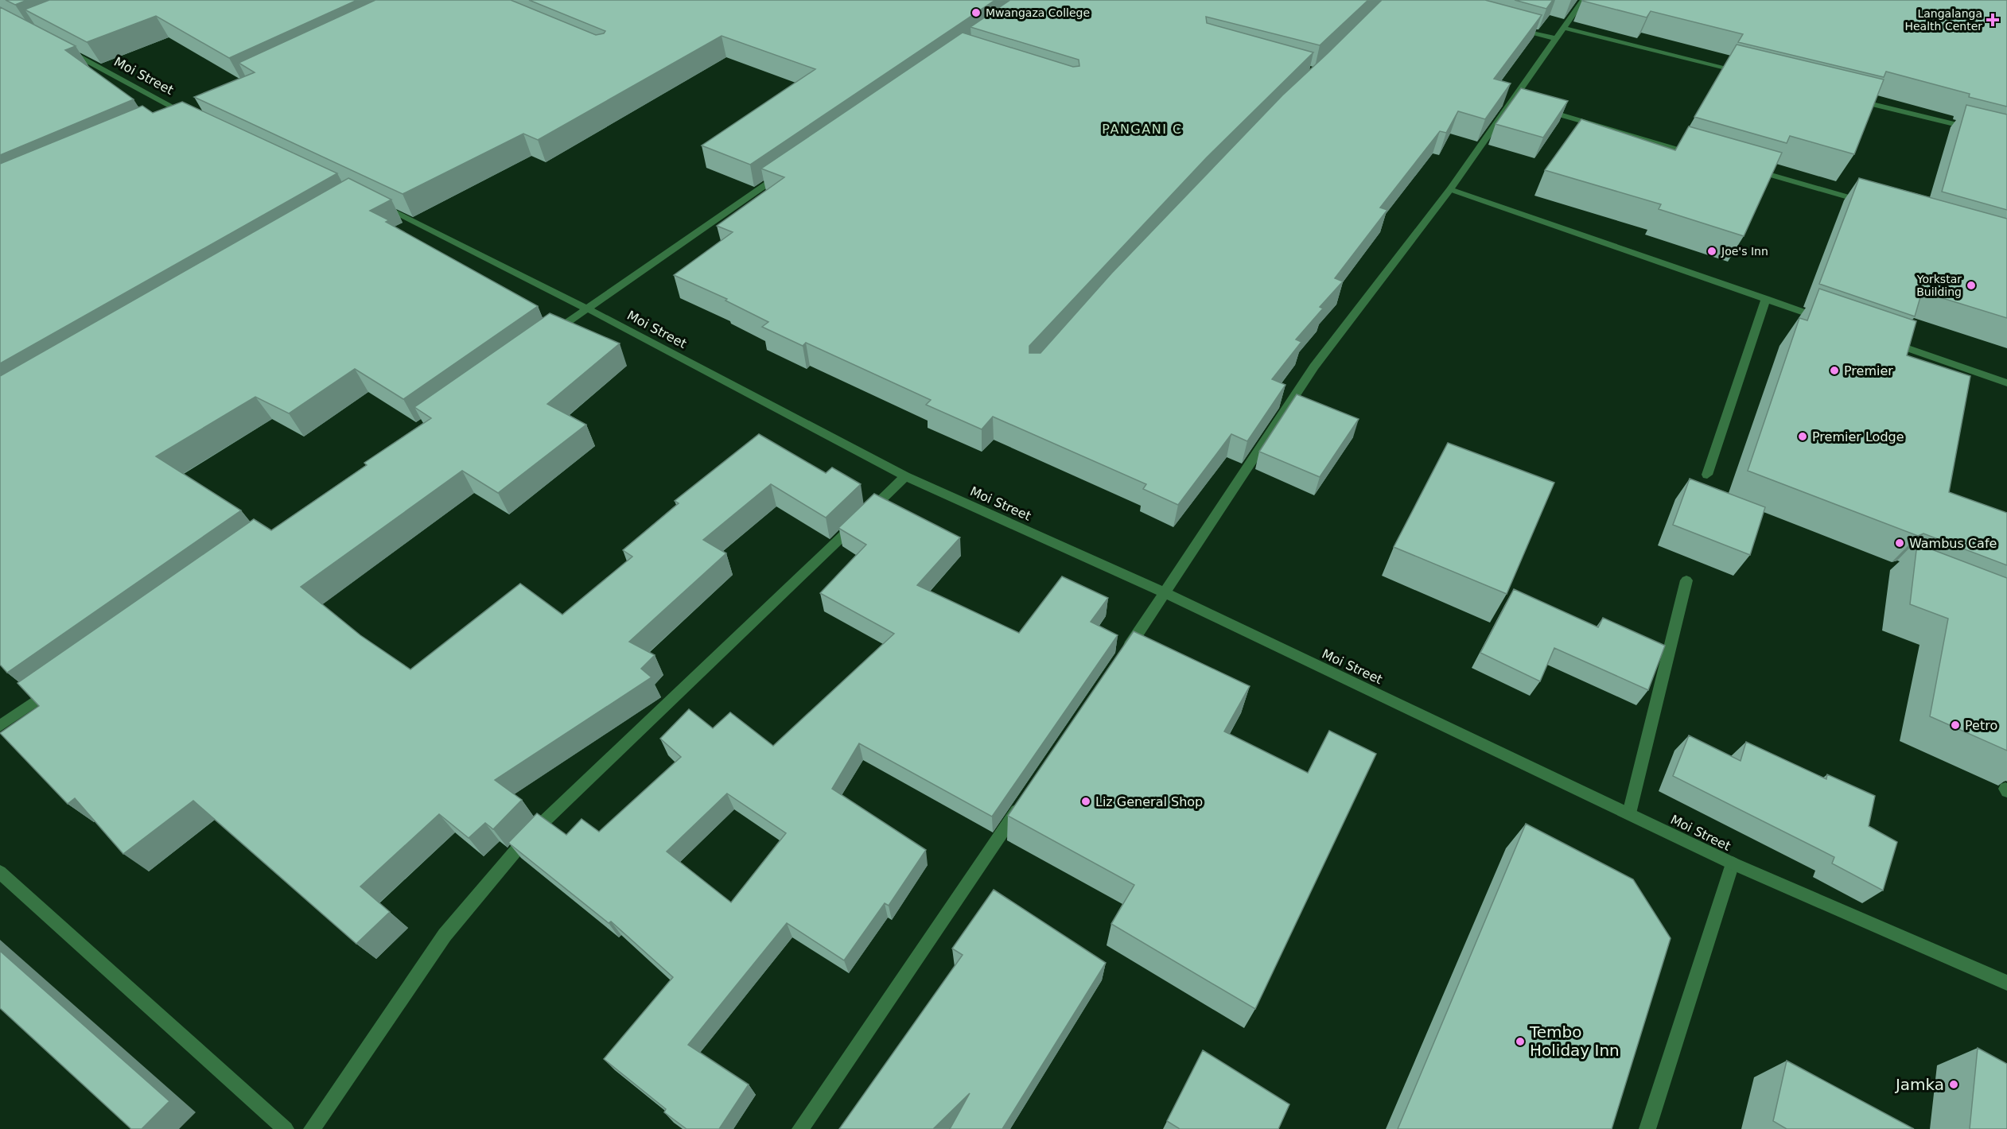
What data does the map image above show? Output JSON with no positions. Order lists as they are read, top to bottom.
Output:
{
  "streets": {
    "street": ["Moi Street"]
  },
  "districts": ["PANGANI C"],
  "places": {
    "other": [
      "Mwangaza College",
      "Joe's Inn",
      "Yorkstar Building",
      "Premier",
      "Premier Lodge",
      "Wambus Cafe",
      "Petro",
      "Liz General Shop",
      "Tembo Holiday Inn",
      "Jamka"
    ],
    "health": ["Langalanga Health Center"]
  }
}
